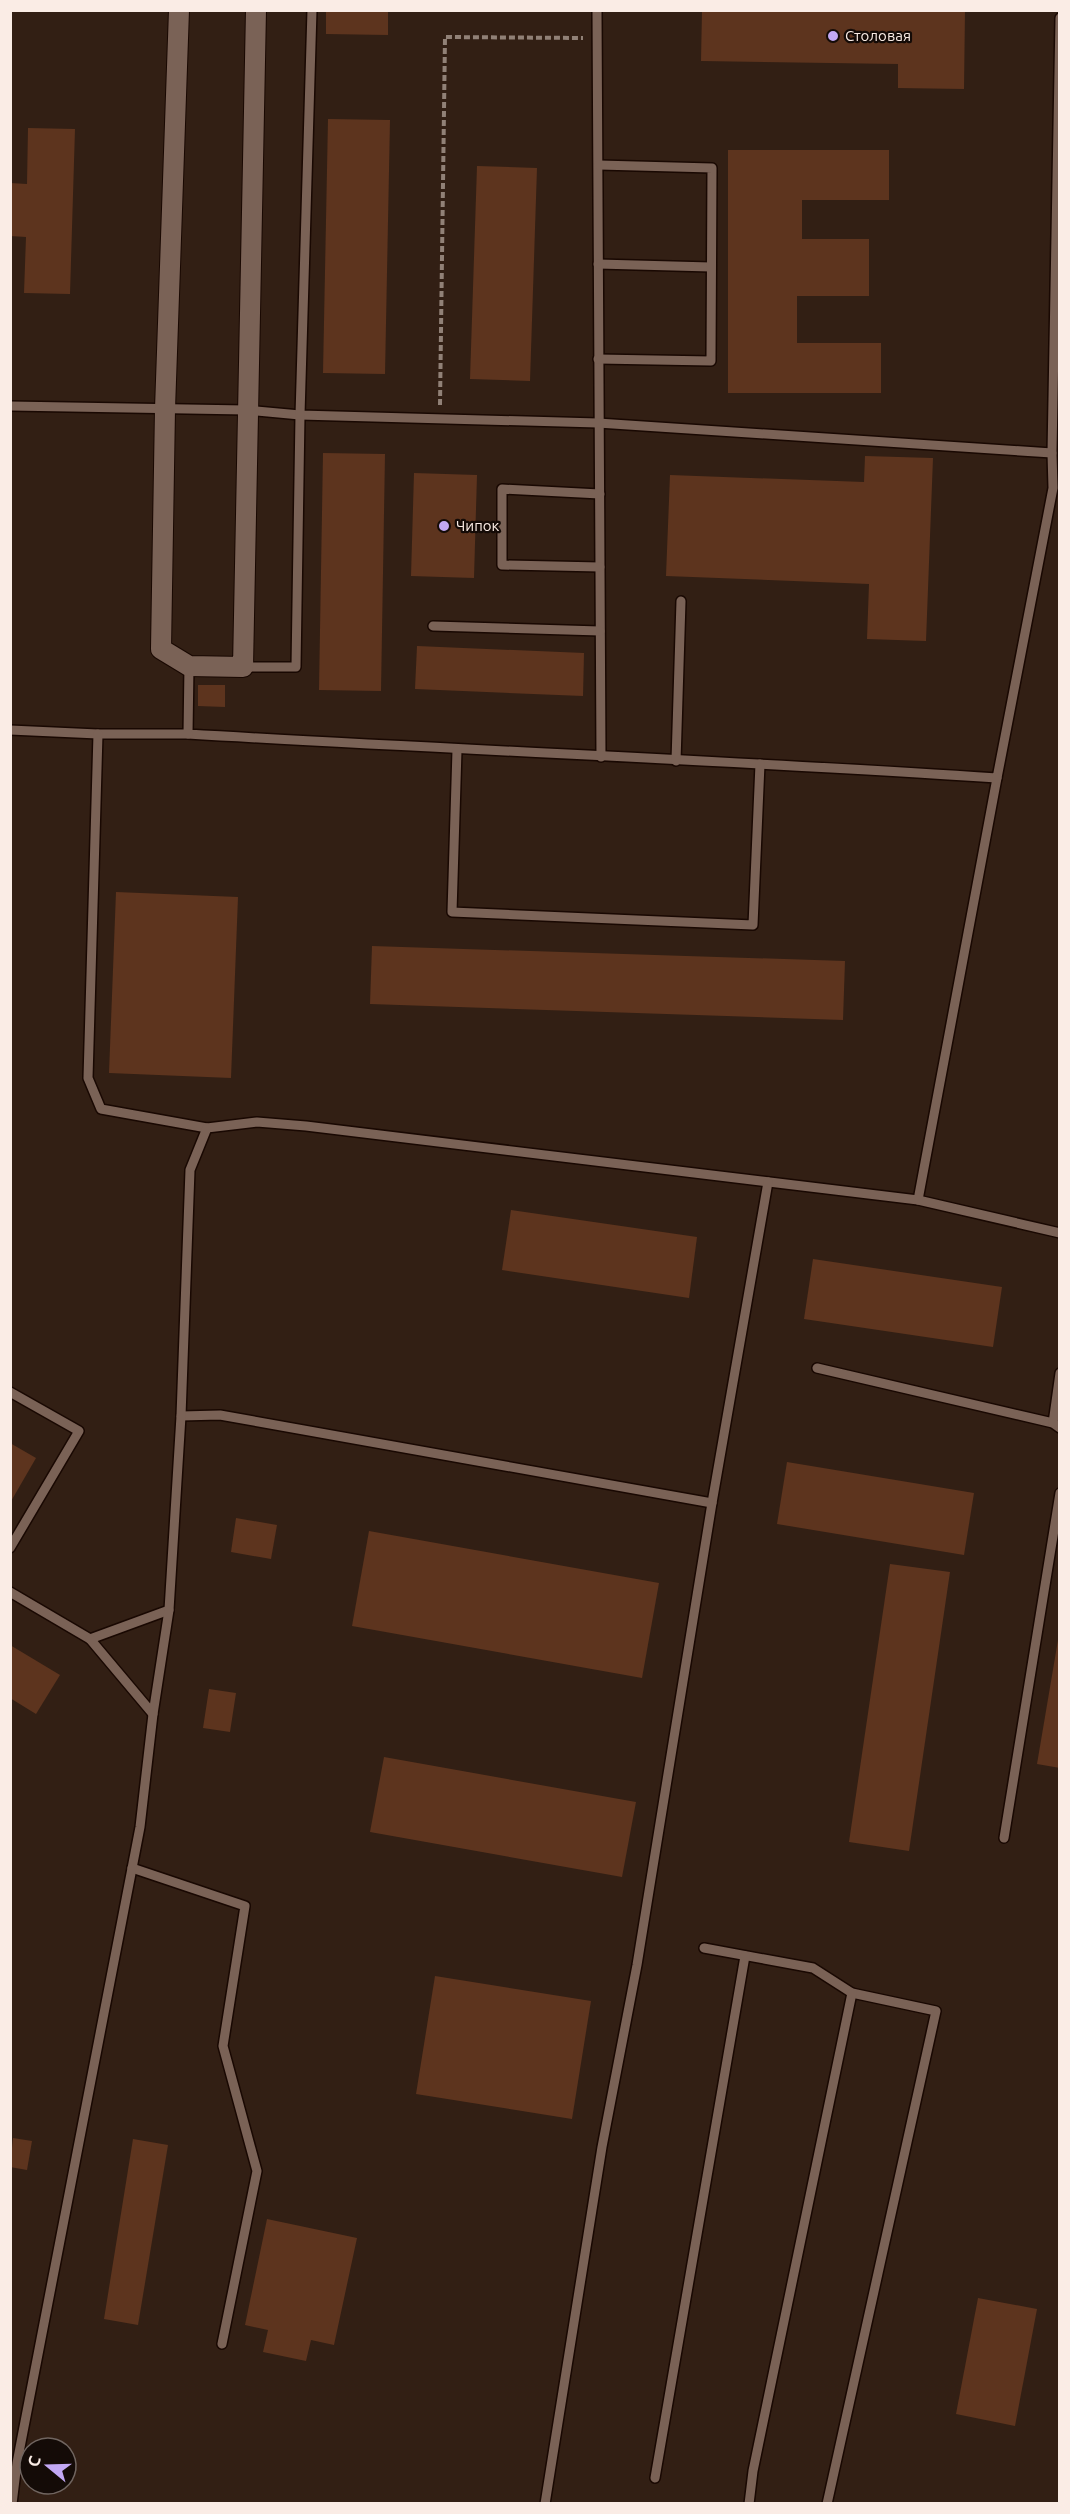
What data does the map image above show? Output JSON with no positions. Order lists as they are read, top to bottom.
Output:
{
  "places": ["Столовая", "Чипок"],
  "north": "left"
}
